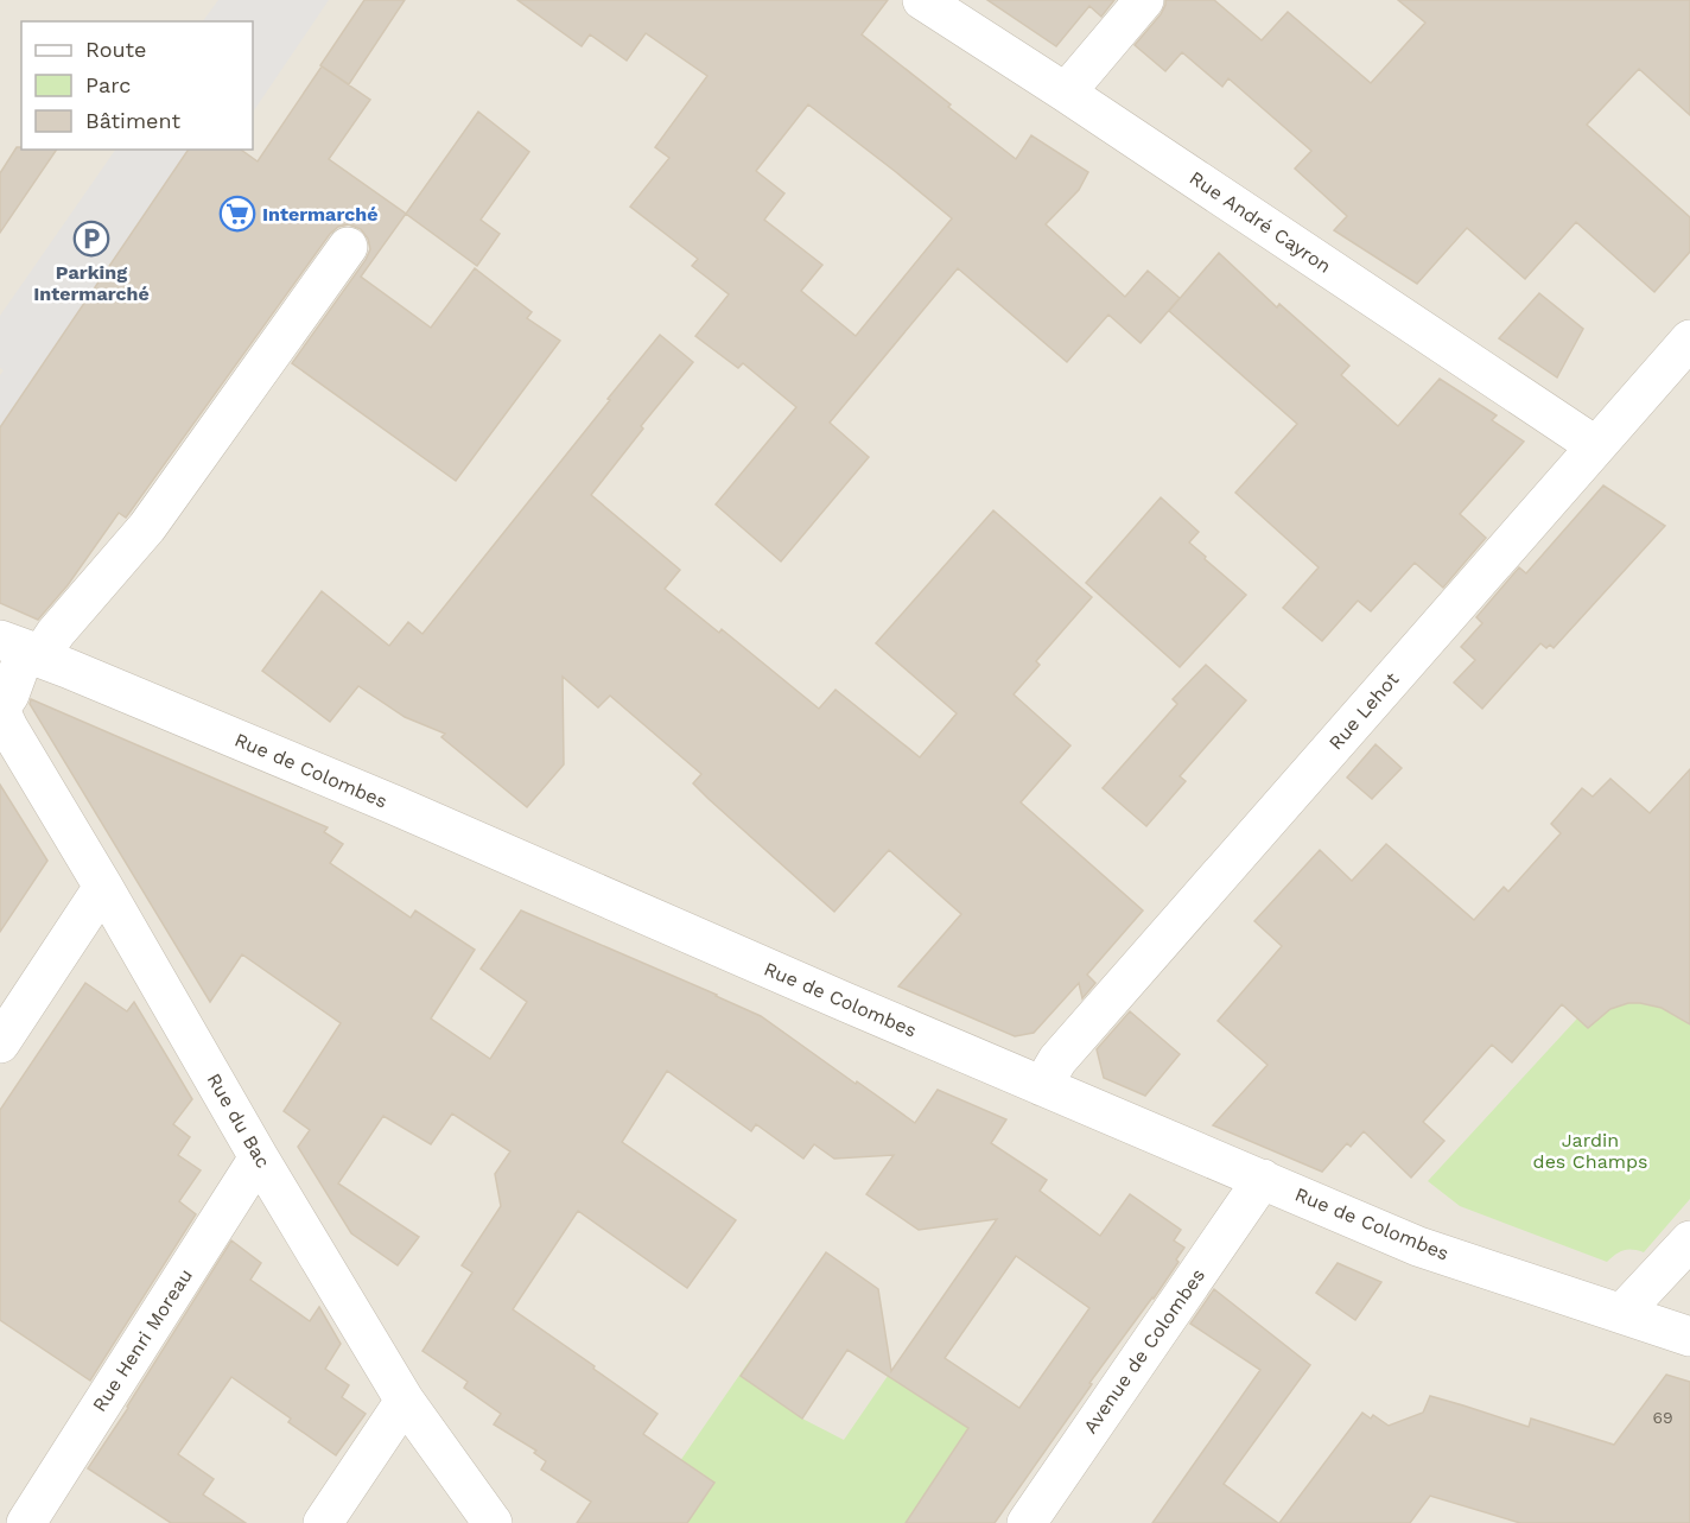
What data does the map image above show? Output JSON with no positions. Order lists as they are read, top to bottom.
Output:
{
  "streets": {
    "street": [
      "Rue André Cayron",
      "Rue Lehot",
      "Rue de Colombes",
      "Rue du Bac",
      "Rue Henri Moreau",
      "Avenue de Colombes"
    ]
  },
  "crossings": [
    ["Rue André Cayron", "Rue Lehot"],
    ["Rue Lehot", "Rue de Colombes"],
    ["Rue de Colombes", "Rue du Bac"],
    ["Rue de Colombes", "Avenue de Colombes"],
    ["Rue du Bac", "Rue Henri Moreau"]
  ],
  "parks": ["Jardin des Champs"],
  "places": {
    "supermarket": ["Intermarché"],
    "parking": ["Parking Intermarché"]
  },
  "house_numbers": ["69"],
  "legend": ["Route", "Parc", "Bâtiment"]
}
